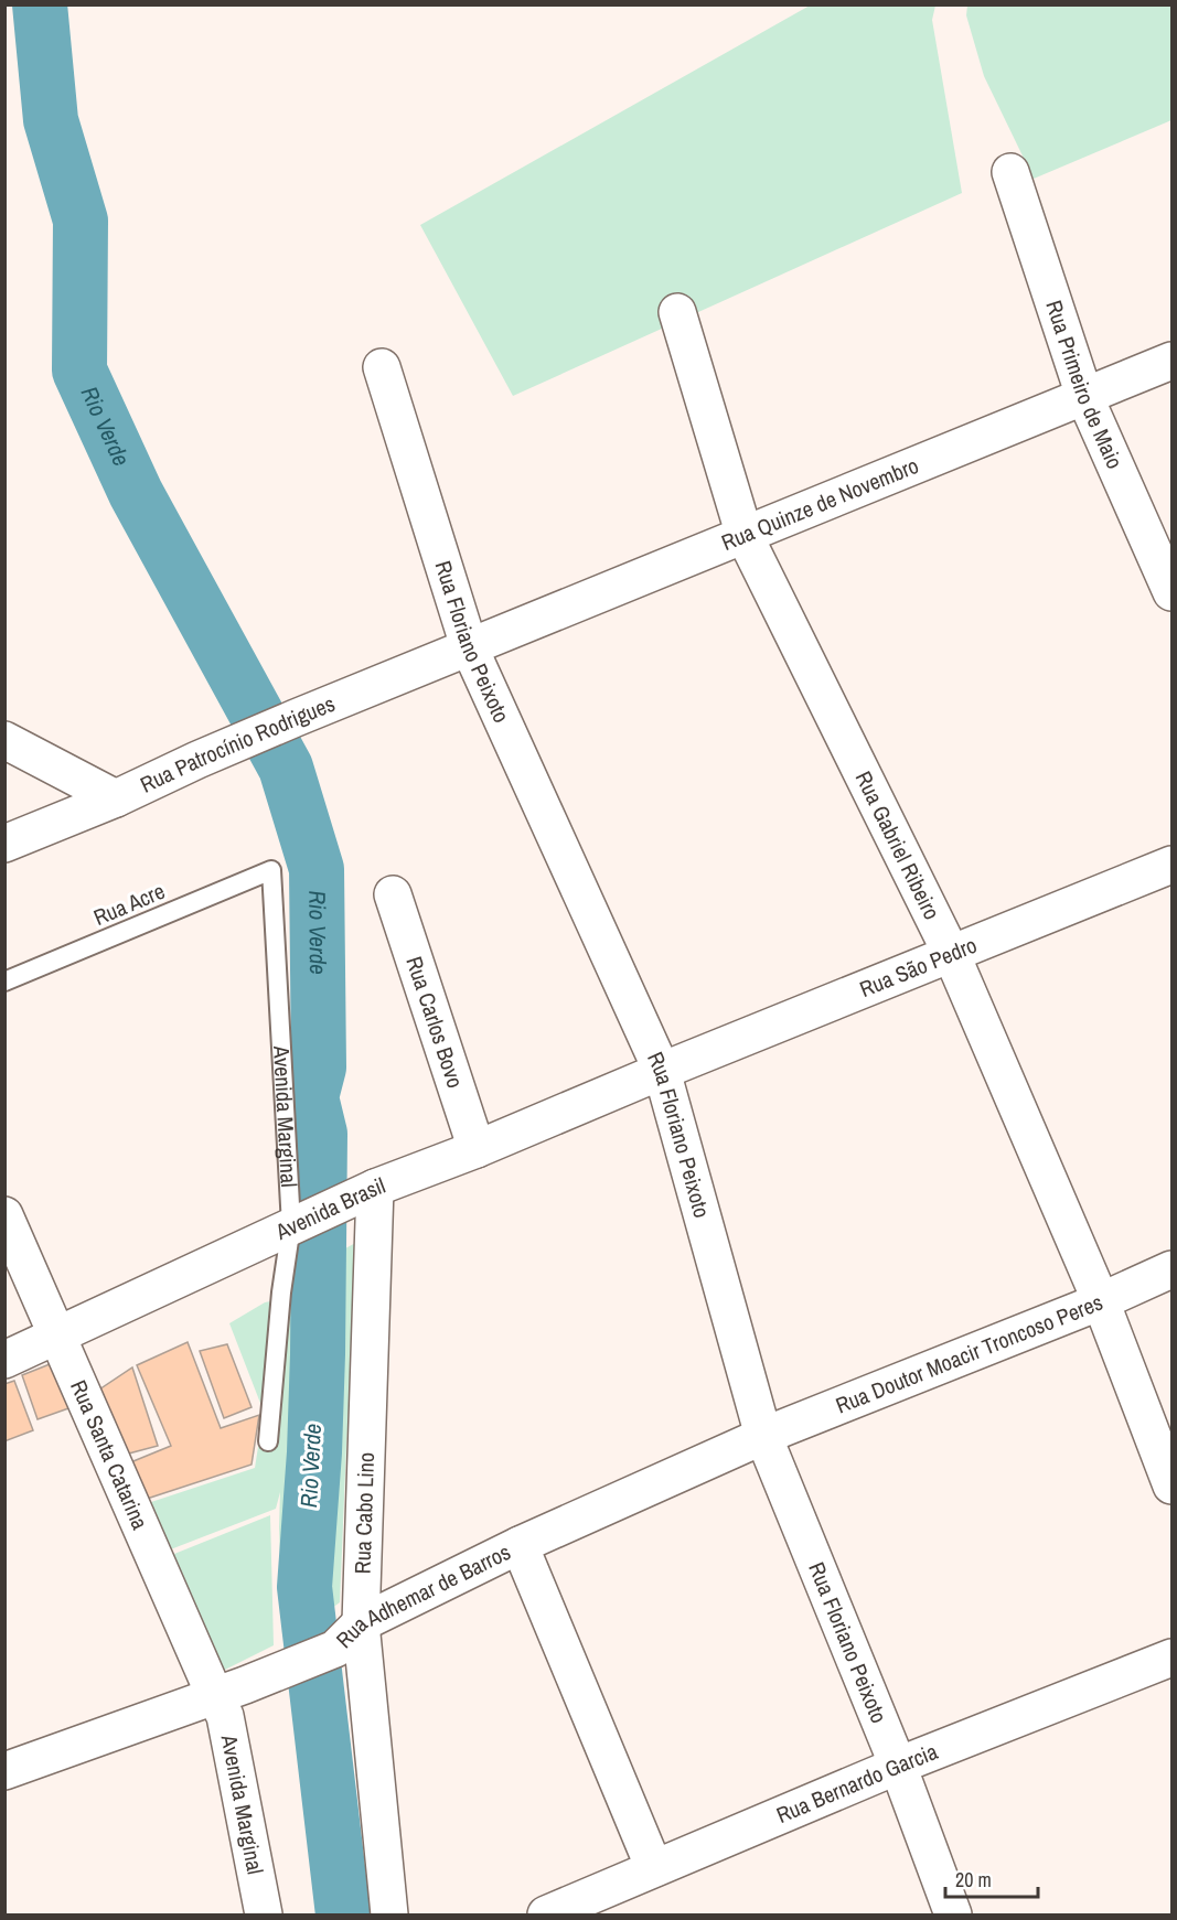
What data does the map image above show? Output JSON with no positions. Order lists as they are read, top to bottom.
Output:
{
  "streets": {
    "street": [
      "Rua Primeiro de Maio",
      "Rua Quinze de Novembro",
      "Rua Floriano Peixoto",
      "Rua Patrocínio Rodrigues",
      "Rua Gabriel Ribeiro",
      "Rua São Pedro",
      "Rua Carlos Bovo",
      "Avenida Marginal",
      "Avenida Brasil",
      "Rua Doutor Moacir Troncoso Peres",
      "Rua Santa Catarina",
      "Rua Cabo Lino",
      "Rua Adhemar de Barros",
      "Rua Bernardo Garcia"
    ],
    "lane": ["Rua Acre"]
  },
  "crossings": [
    ["Rua Primeiro de Maio", "Rua Quinze de Novembro"],
    ["Rua Quinze de Novembro", "Rua Floriano Peixoto"],
    ["Rua Quinze de Novembro", "Rua Patrocínio Rodrigues"],
    ["Rua Quinze de Novembro", "Rua Gabriel Ribeiro"],
    ["Rua Floriano Peixoto", "Rua Patrocínio Rodrigues"],
    ["Rua Floriano Peixoto", "Rua São Pedro"],
    ["Rua Floriano Peixoto", "Avenida Brasil"],
    ["Rua Floriano Peixoto", "Rua Doutor Moacir Troncoso Peres"],
    ["Rua Floriano Peixoto", "Rua Adhemar de Barros"],
    ["Rua Floriano Peixoto", "Rua Bernardo Garcia"],
    ["Rua Gabriel Ribeiro", "Rua São Pedro"],
    ["Rua Gabriel Ribeiro", "Rua Doutor Moacir Troncoso Peres"],
    ["Rua Acre", "Avenida Marginal"],
    ["Rua São Pedro", "Avenida Brasil"],
    ["Rua Carlos Bovo", "Avenida Brasil"],
    ["Avenida Marginal", "Avenida Brasil"],
    ["Avenida Marginal", "Rua Santa Catarina"],
    ["Avenida Marginal", "Rua Adhemar de Barros"],
    ["Avenida Brasil", "Rua Santa Catarina"],
    ["Avenida Brasil", "Rua Cabo Lino"],
    ["Rua Doutor Moacir Troncoso Peres", "Rua Adhemar de Barros"],
    ["Rua Santa Catarina", "Rua Adhemar de Barros"],
    ["Rua Cabo Lino", "Rua Adhemar de Barros"]
  ],
  "water": ["Rio Verde"],
  "scale_bar": "20 m"
}
